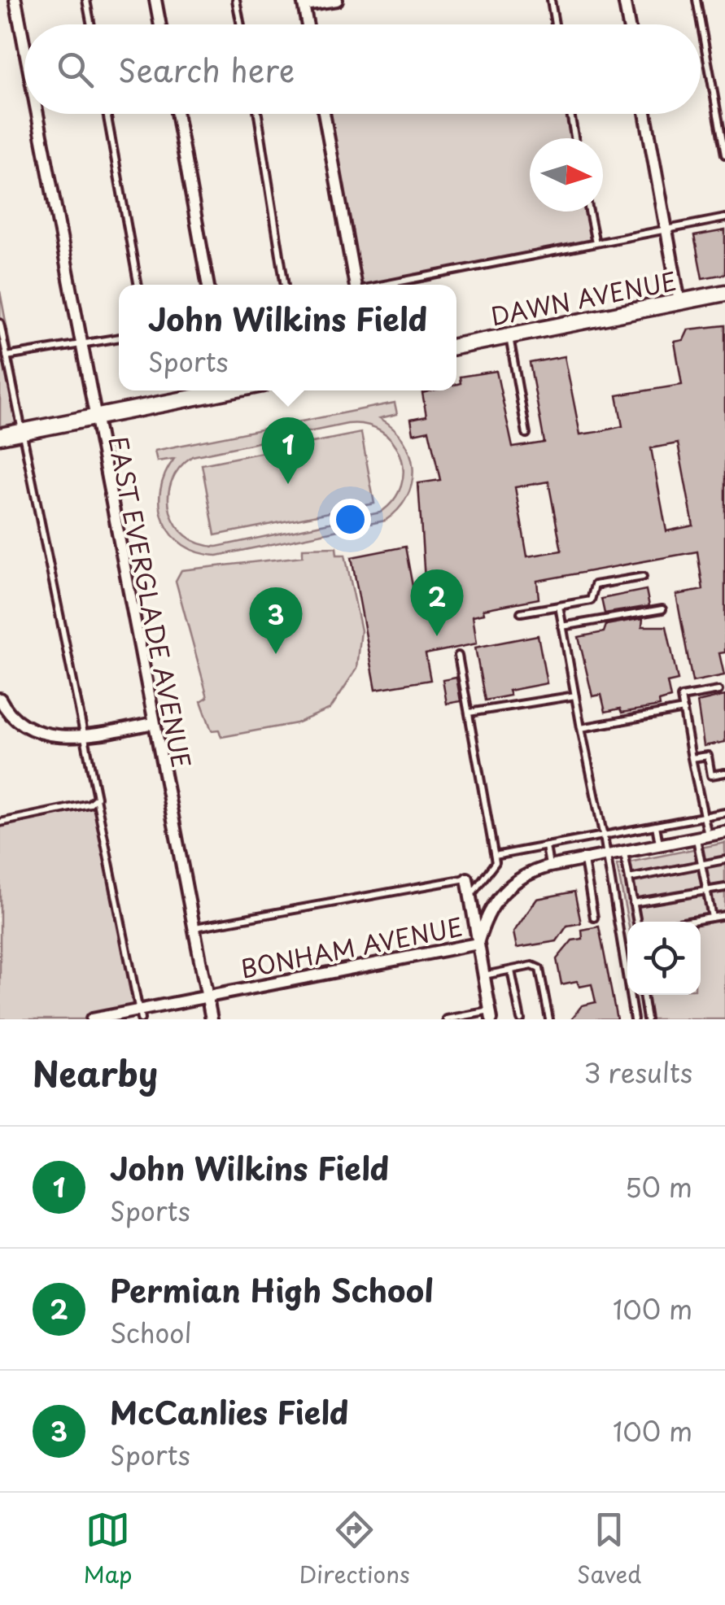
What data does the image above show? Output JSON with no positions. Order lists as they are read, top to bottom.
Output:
{
  "streets": {
    "street": ["DAWN AVENUE", "EAST EVERGLADE AVENUE", "BONHAM AVENUE"]
  },
  "crossings": [
    ["EAST EVERGLADE AVENUE", "BONHAM AVENUE"]
  ],
  "north": "right",
  "page": {
    "search": "Search here",
    "popup": ["John Wilkins Field", "Sports"],
    "pins": ["1", "2", "3"],
    "heading": ["Nearby", "3 results"],
    "list": [
      {
        "mark": "1",
        "name": "John Wilkins Field",
        "note": "Sports",
        "value": "50 m"
      },
      {
        "mark": "2",
        "name": "Permian High School",
        "note": "School",
        "value": "100 m"
      },
      {
        "mark": "3",
        "name": "McCanlies Field",
        "note": "Sports",
        "value": "100 m"
      }
    ],
    "nav": ["Map", "Directions", "Saved"]
  }
}
